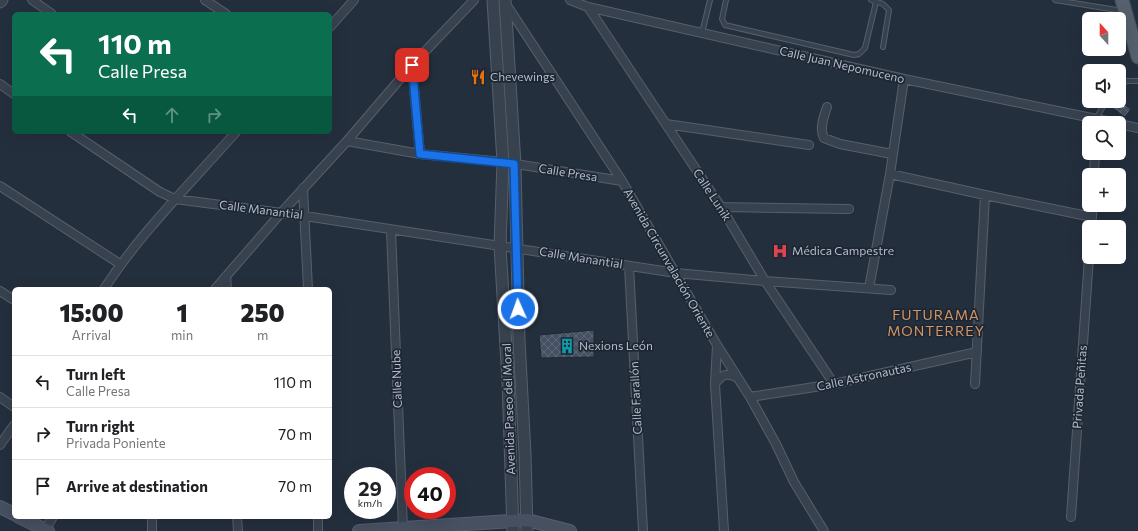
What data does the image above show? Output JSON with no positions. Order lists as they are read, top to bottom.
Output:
{
  "streets": {
    "street": [
      "Calle Juan Nepomuceno",
      "Calle Presa",
      "Calle Lunik",
      "Calle Manantial",
      "Avenida Circunvalación Oriente",
      "Calle Astronautas",
      "Calle Nube",
      "Privada Peñitas",
      "Calle Farallón",
      "Avenida Paseo del Moral"
    ]
  },
  "crossings": [
    ["Calle Juan Nepomuceno", "Calle Lunik"],
    ["Calle Presa", "Avenida Circunvalación Oriente"],
    ["Calle Presa", "Avenida Paseo del Moral"],
    ["Calle Lunik", "Calle Manantial"],
    ["Calle Lunik", "Calle Astronautas"],
    ["Calle Manantial", "Avenida Circunvalación Oriente"],
    ["Calle Manantial", "Calle Nube"],
    ["Calle Manantial", "Calle Farallón"],
    ["Calle Manantial", "Avenida Paseo del Moral"],
    ["Avenida Circunvalación Oriente", "Calle Astronautas"],
    ["Avenida Circunvalación Oriente", "Avenida Paseo del Moral"]
  ],
  "districts": ["FUTURAMA MONTERREY"],
  "places": {
    "restaurant": ["Chevewings"],
    "hospital": ["Médica Campestre"],
    "building": ["Nexions León"]
  },
  "north": "top",
  "page": {
    "map_buttons": ["+", "−"],
    "turn": ["110 m", "Calle Presa"],
    "eta": [
      "15:00",
      "Arrival",
      "1",
      "min",
      "250",
      "m"
    ],
    "list": [
      {
        "name": "Turn left",
        "note": "Calle Presa",
        "value": "110 m"
      },
      {
        "name": "Turn right",
        "note": "Privada Poniente",
        "value": "70 m"
      },
      {
        "name": "Arrive at destination",
        "value": "70 m"
      }
    ],
    "speed": "29 km/h",
    "limit": "40"
  }
}
